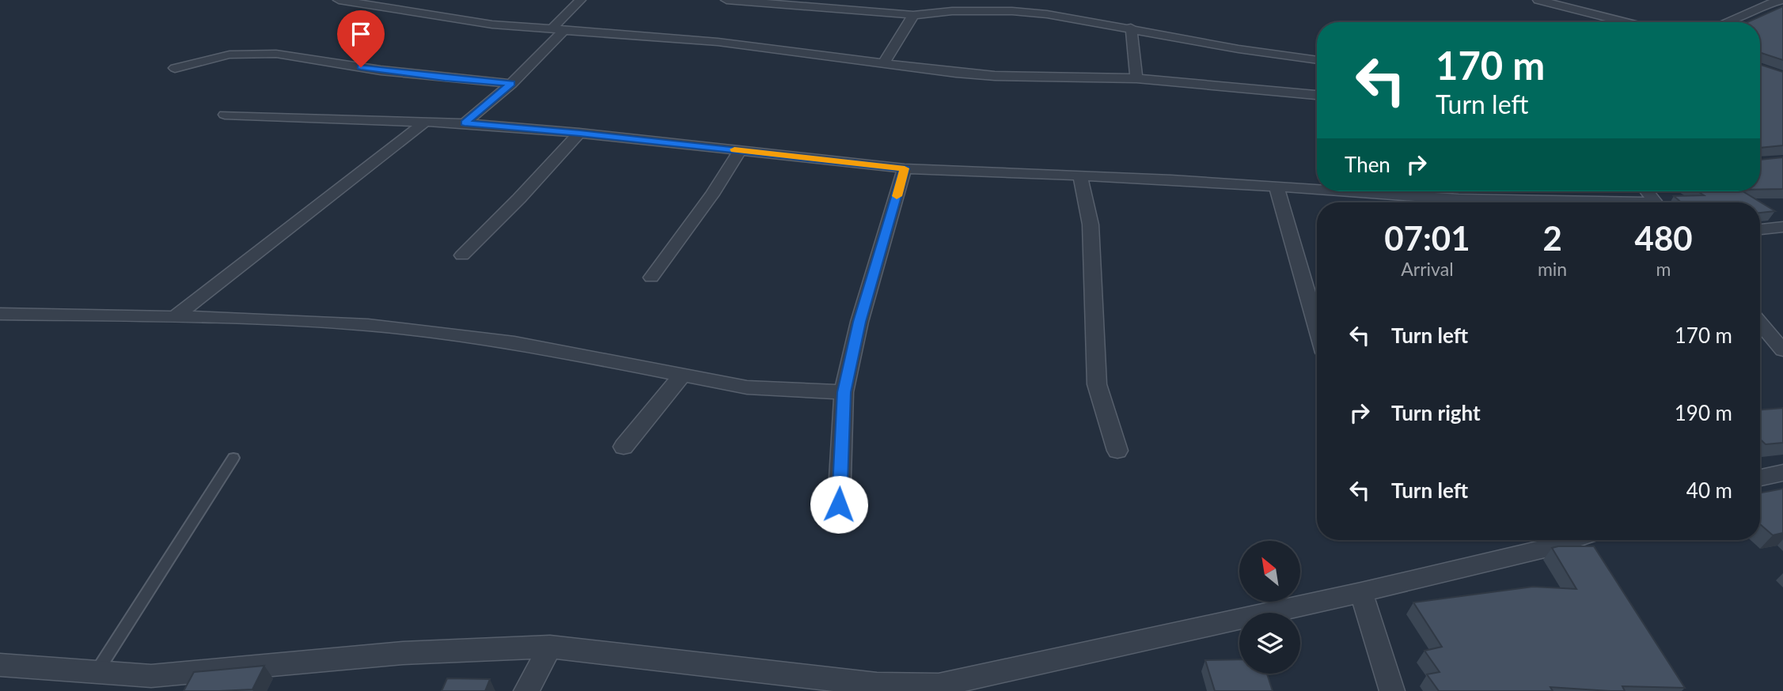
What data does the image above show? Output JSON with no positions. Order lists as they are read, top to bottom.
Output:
{
  "north": "top left",
  "page": {
    "turn": ["170 m", "Turn left"],
    "then": "Then",
    "eta": [
      "07:01",
      "Arrival",
      "2",
      "min",
      "480",
      "m"
    ],
    "list": [
      {
        "name": "Turn left",
        "value": "170 m"
      },
      {
        "name": "Turn right",
        "value": "190 m"
      },
      {
        "name": "Turn left",
        "value": "40 m"
      }
    ]
  }
}
